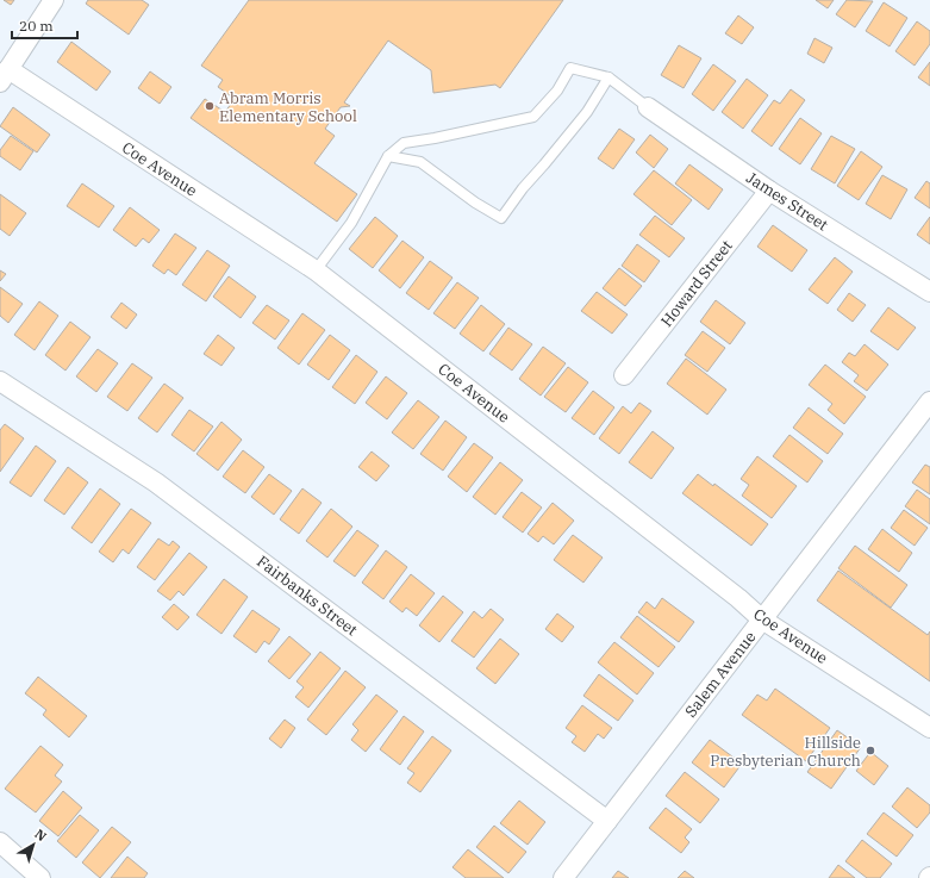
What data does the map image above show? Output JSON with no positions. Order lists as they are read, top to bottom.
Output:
{
  "streets": {
    "street": [
      "Coe Avenue",
      "James Street",
      "Howard Street",
      "Fairbanks Street",
      "Salem Avenue"
    ]
  },
  "crossings": [
    ["Coe Avenue", "Salem Avenue"],
    ["James Street", "Howard Street"],
    ["Fairbanks Street", "Salem Avenue"]
  ],
  "places": ["Abram Morris Elementary School", "Hillside Presbyterian Church"],
  "scale_bar": "20 m",
  "north": "top right"
}
